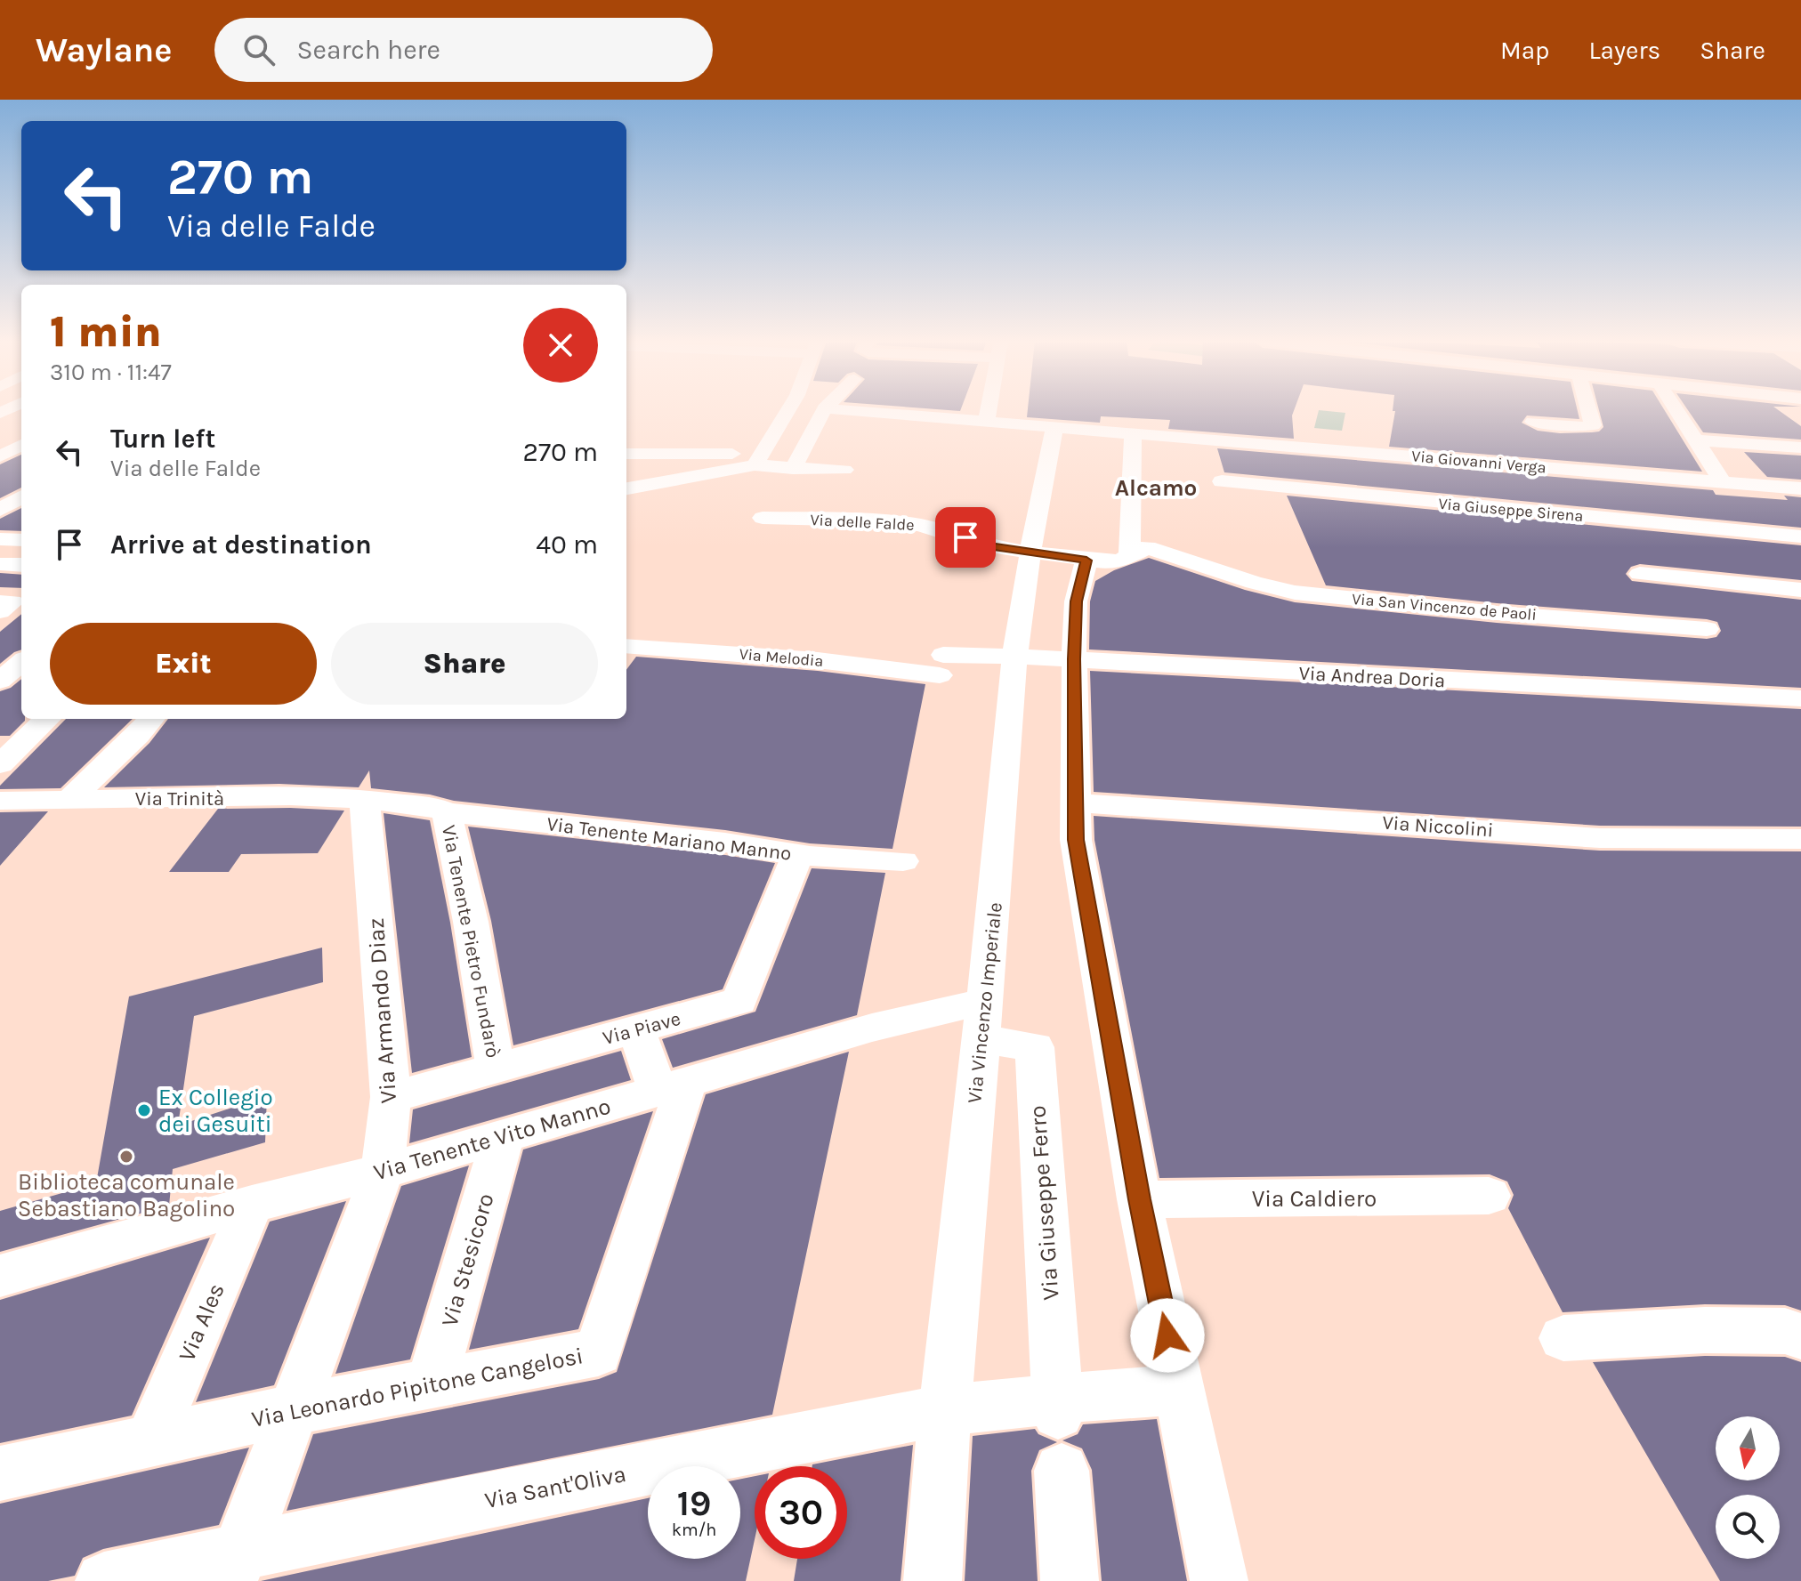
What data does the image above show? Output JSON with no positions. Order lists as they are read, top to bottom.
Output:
{
  "streets": {
    "street": [
      "Via Giovanni Verga",
      "Via Giuseppe Sirena",
      "Via delle Falde",
      "Via San Vincenzo de Paoli",
      "Via Melodia",
      "Via Andrea Doria",
      "Via Trinità",
      "Via Niccolini",
      "Via Tenente Mariano Manno",
      "Via Tenente Pietro Fundarò",
      "Via Vincenzo Imperiale",
      "Via Armando Diaz",
      "Via Piave",
      "Via Tenente Vito Manno",
      "Via Caldiero",
      "Via Giuseppe Ferro",
      "Via Stesicoro",
      "Via Ales",
      "Via Leonardo Pipitone Cangelosi",
      "Via Sant'Oliva"
    ]
  },
  "crossings": [
    ["Via Giovanni Verga", "Via Vincenzo Imperiale"],
    ["Via delle Falde", "Via San Vincenzo de Paoli"],
    ["Via delle Falde", "Via Vincenzo Imperiale"],
    ["Via Melodia", "Via Andrea Doria"],
    ["Via Andrea Doria", "Via Vincenzo Imperiale"],
    ["Via Trinità", "Via Tenente Mariano Manno"],
    ["Via Trinità", "Via Tenente Pietro Fundarò"],
    ["Via Trinità", "Via Armando Diaz"],
    ["Via Tenente Mariano Manno", "Via Tenente Pietro Fundarò"],
    ["Via Tenente Mariano Manno", "Via Piave"],
    ["Via Tenente Pietro Fundarò", "Via Piave"],
    ["Via Vincenzo Imperiale", "Via Tenente Vito Manno"],
    ["Via Vincenzo Imperiale", "Via Giuseppe Ferro"],
    ["Via Vincenzo Imperiale", "Via Sant'Oliva"],
    ["Via Armando Diaz", "Via Piave"],
    ["Via Armando Diaz", "Via Tenente Vito Manno"],
    ["Via Armando Diaz", "Via Leonardo Pipitone Cangelosi"],
    ["Via Armando Diaz", "Via Sant'Oliva"],
    ["Via Tenente Vito Manno", "Via Giuseppe Ferro"],
    ["Via Tenente Vito Manno", "Via Stesicoro"],
    ["Via Tenente Vito Manno", "Via Ales"],
    ["Via Tenente Vito Manno", "Via Leonardo Pipitone Cangelosi"],
    ["Via Giuseppe Ferro", "Via Sant'Oliva"],
    ["Via Stesicoro", "Via Leonardo Pipitone Cangelosi"],
    ["Via Ales", "Via Leonardo Pipitone Cangelosi"]
  ],
  "districts": ["Alcamo"],
  "places": ["Ex Collegio dei Gesuiti", "Biblioteca comunale Sebastiano Bagolino"],
  "north": "bottom",
  "page": {
    "header": "Waylane",
    "search": "Search here",
    "nav": ["Map", "Layers", "Share"],
    "turn": ["270 m", "Via delle Falde"],
    "heading": ["1 min", "310 m · 11:47"],
    "list": [
      {
        "name": "Turn left",
        "note": "Via delle Falde",
        "value": "270 m"
      },
      {
        "name": "Arrive at destination",
        "value": "40 m"
      }
    ],
    "buttons": ["Exit", "Share"],
    "speed": "19 km/h",
    "limit": "30"
  }
}
